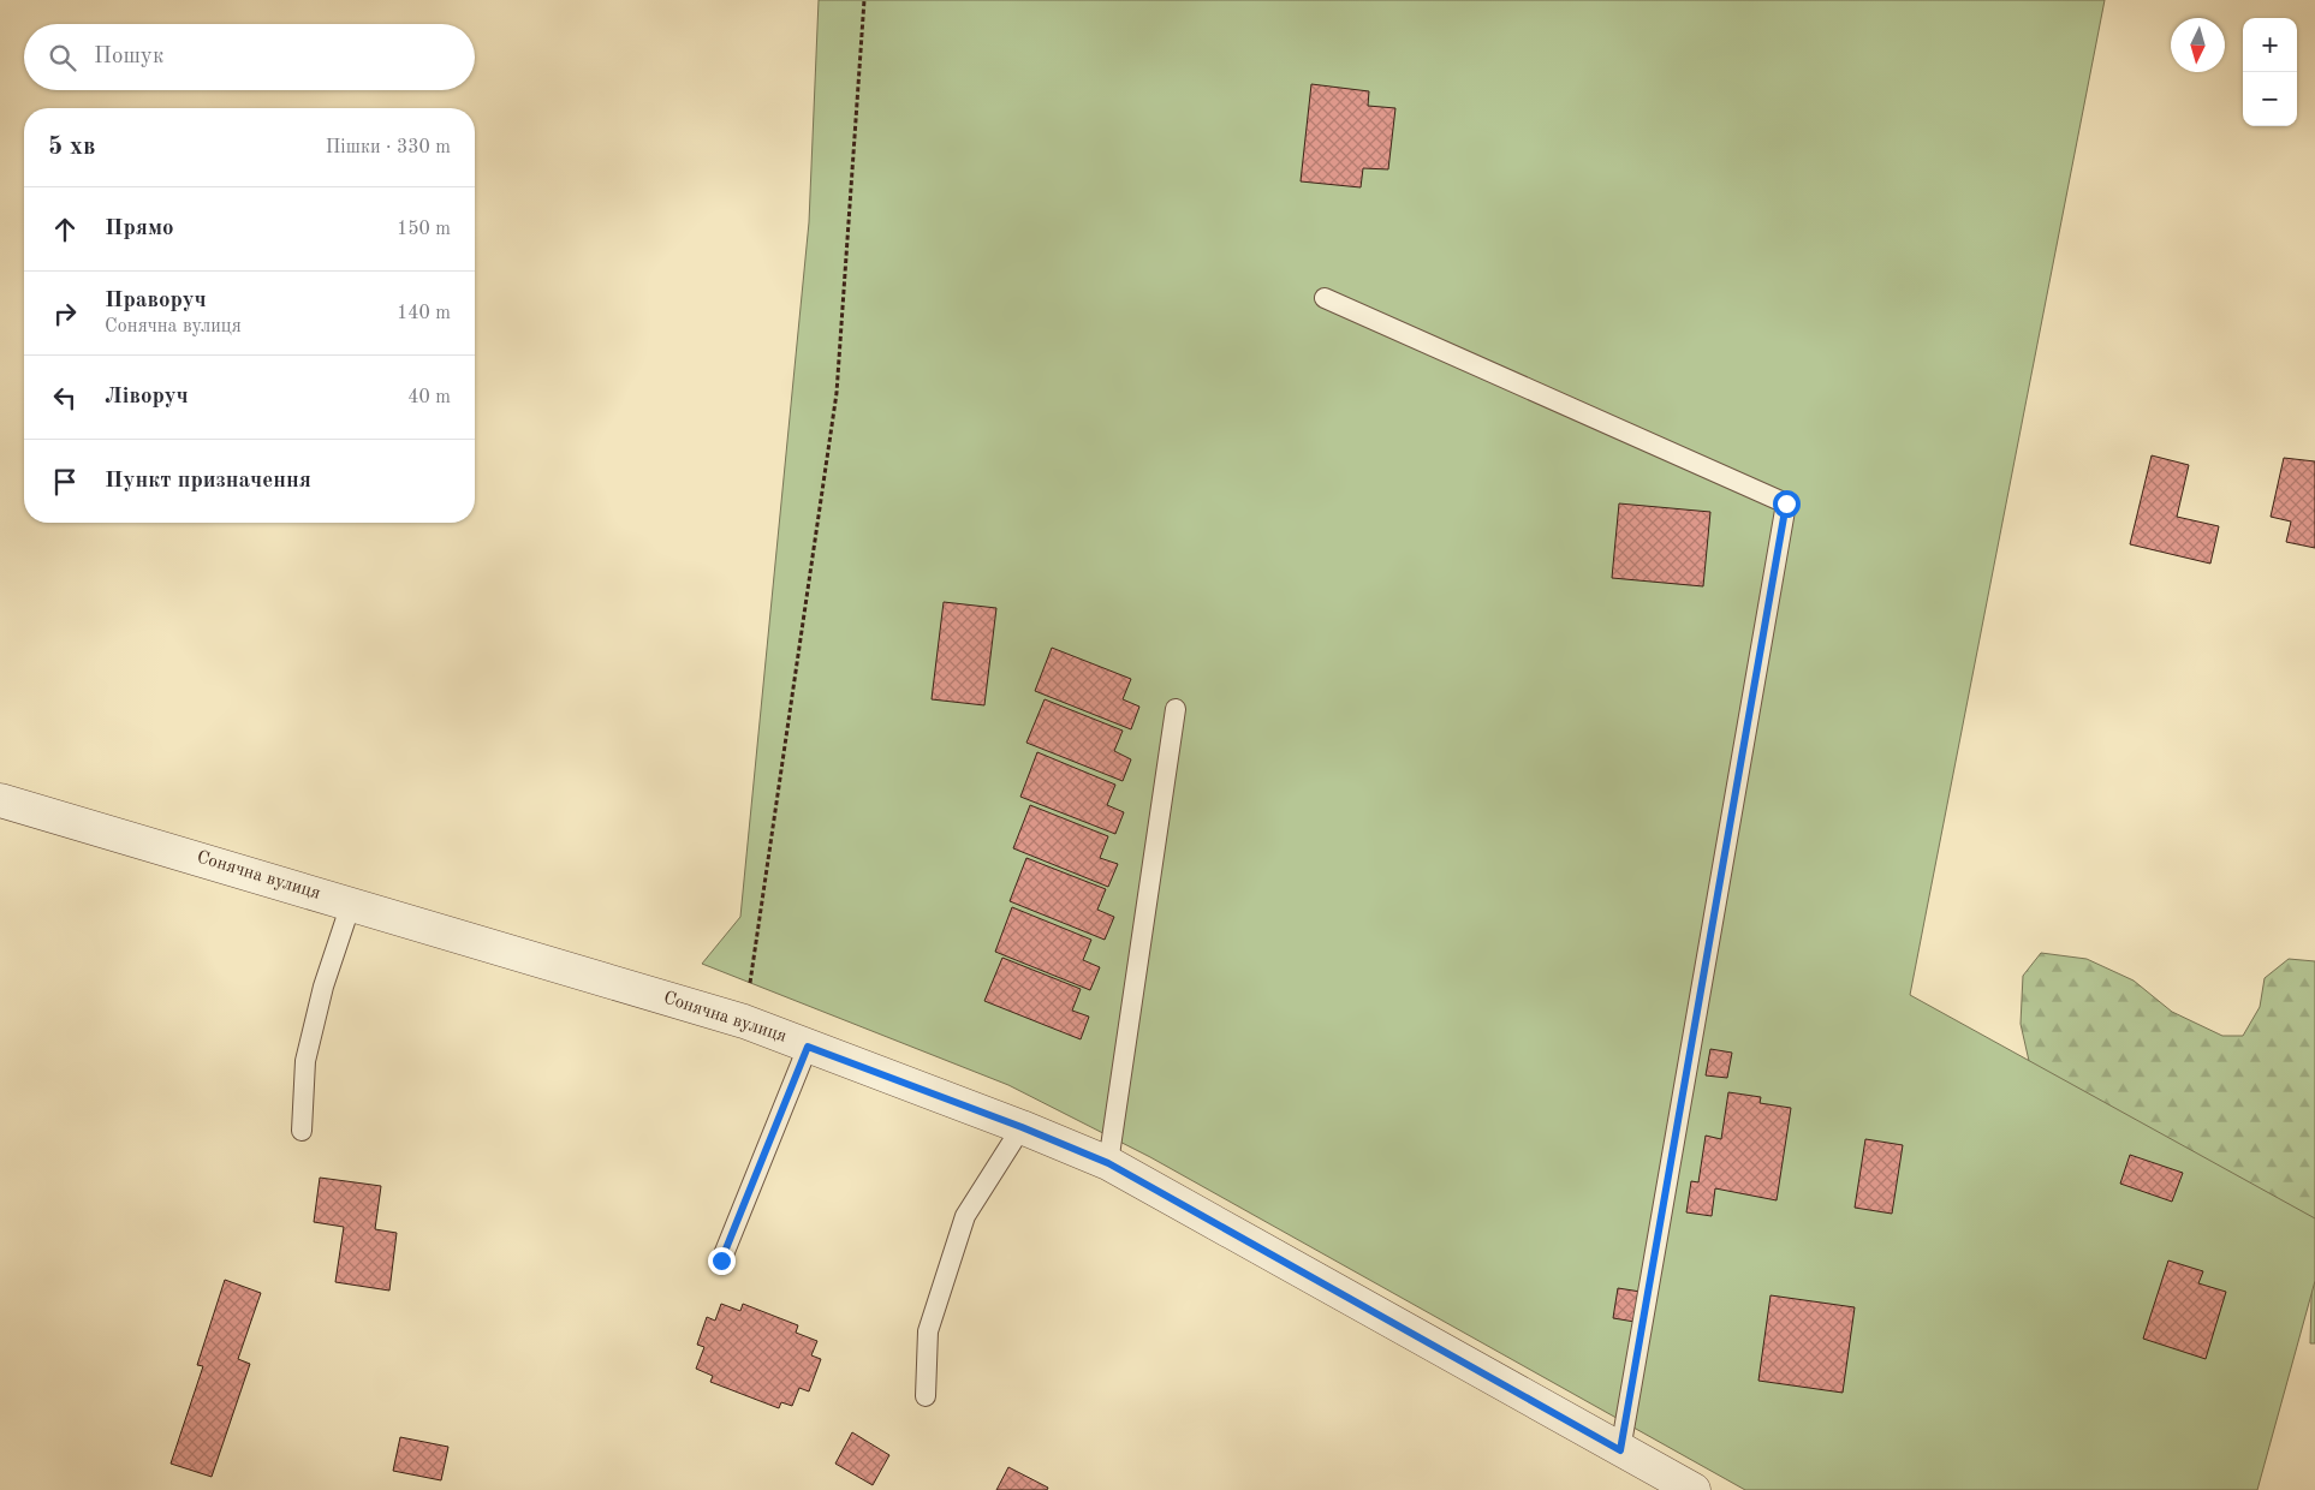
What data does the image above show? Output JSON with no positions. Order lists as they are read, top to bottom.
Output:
{
  "streets": {
    "street": ["Сонячна вулиця"]
  },
  "north": "bottom",
  "page": {
    "map_buttons": ["+", "−"],
    "search": "Пошук",
    "heading": ["5 хв", "Пішки · 330 m"],
    "list": [
      ["Прямо", "150 m"],
      ["Праворуч", "Сонячна вулиця", "140 m"],
      ["Ліворуч", "40 m"],
      "Пункт призначення"
    ]
  }
}
